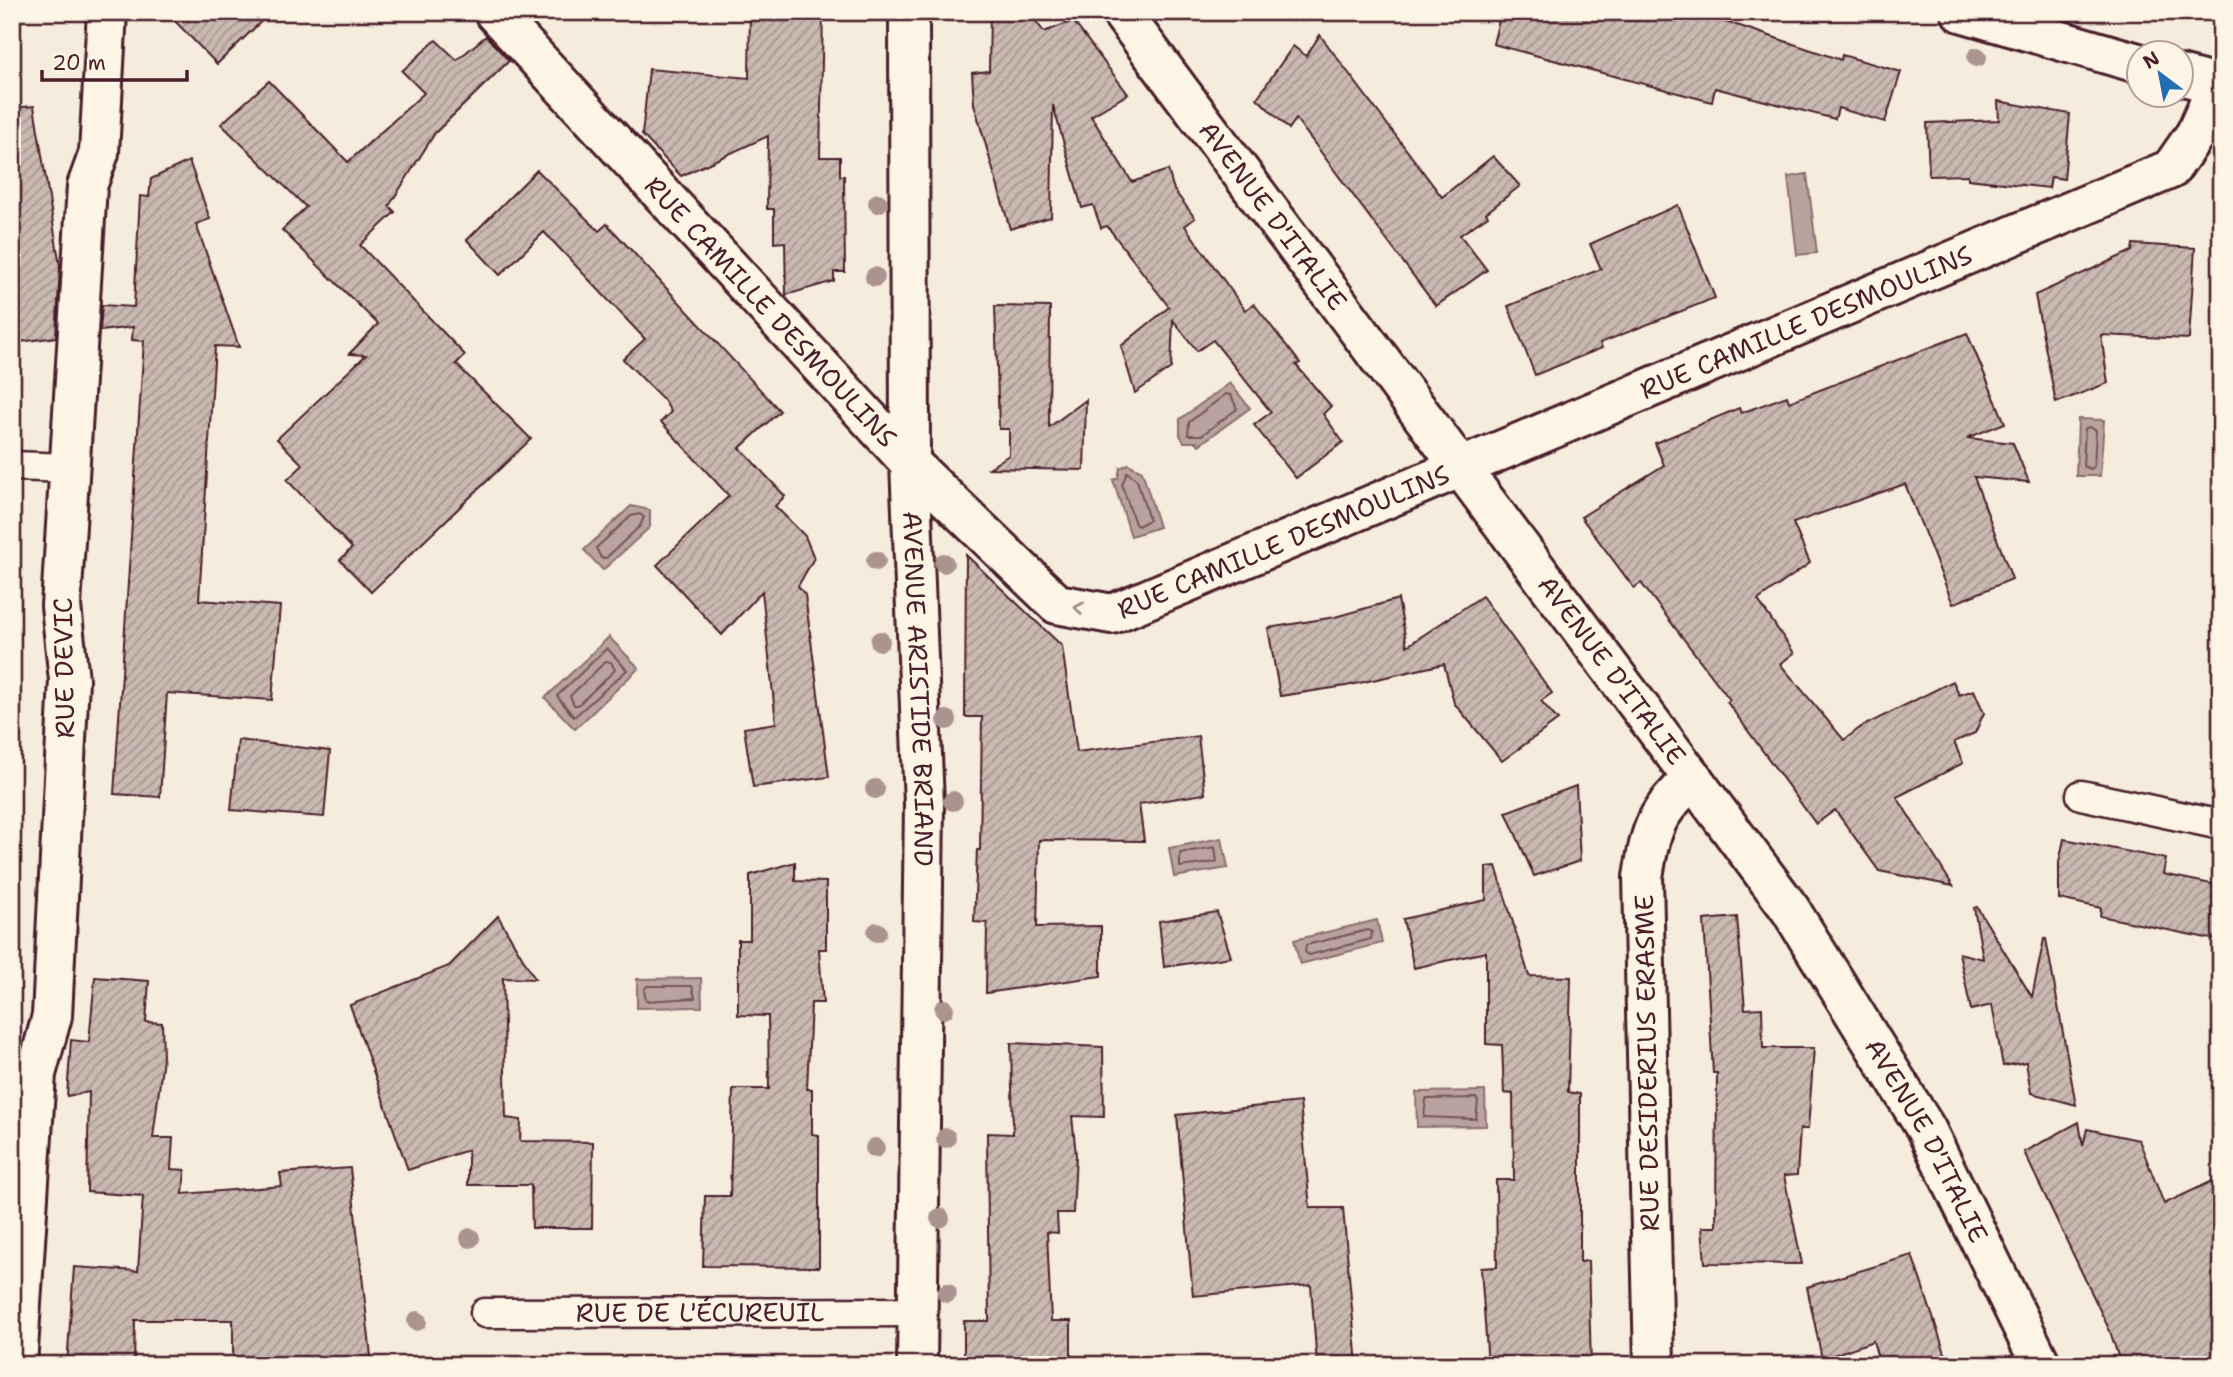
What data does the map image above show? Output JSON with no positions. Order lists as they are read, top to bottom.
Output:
{
  "streets": {
    "street": [
      "AVENUE D'ITALIE",
      "RUE CAMILLE DESMOULINS",
      "RUE DEVIC",
      "AVENUE ARISTIDE BRIAND",
      "RUE DESIDERIUS ERASME"
    ],
    "lane": ["RUE DE L'ÉCUREUIL"]
  },
  "crossings": [
    ["AVENUE D'ITALIE", "RUE CAMILLE DESMOULINS"],
    ["AVENUE D'ITALIE", "RUE DESIDERIUS ERASME"],
    ["RUE CAMILLE DESMOULINS", "AVENUE ARISTIDE BRIAND"],
    ["AVENUE ARISTIDE BRIAND", "RUE DE L'ÉCUREUIL"]
  ],
  "scale_bar": "20 m",
  "north": "top left"
}
